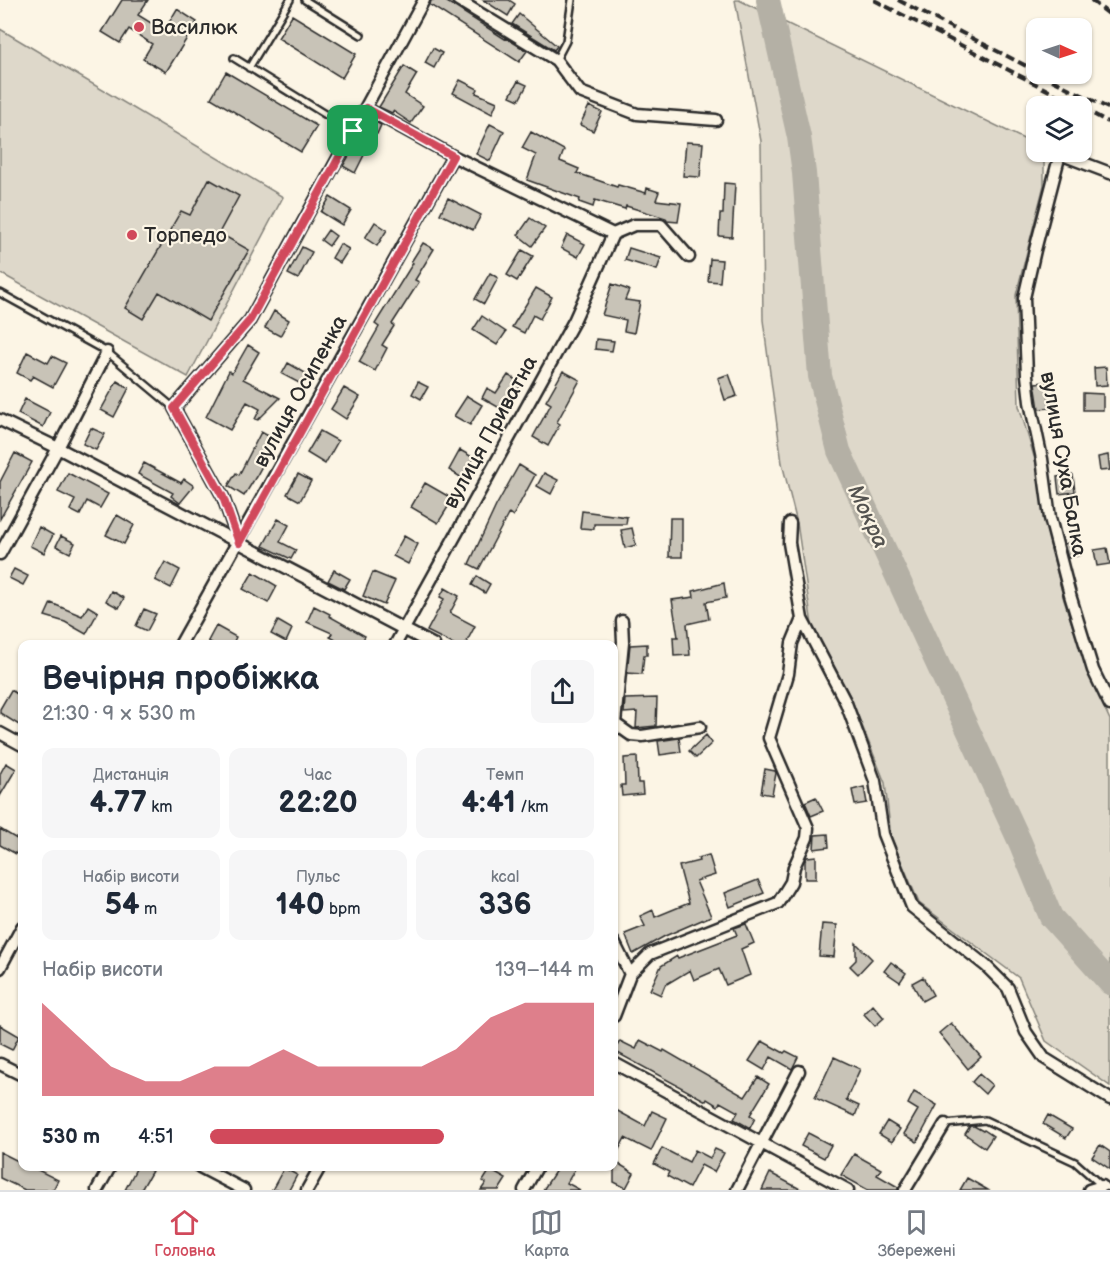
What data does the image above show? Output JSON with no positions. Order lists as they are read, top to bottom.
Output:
{
  "streets": {
    "street": ["вулиця Осипенка", "вулиця Приватна", "вулиця Суха Балка"]
  },
  "water": ["Мокра"],
  "places": ["Василюк", "Торпедо"],
  "north": "right",
  "page": {
    "heading": ["Вечірня пробіжка", "21:30 · 9 × 530 m"],
    "stats": [
      ["Дистанція", "4.77 km"],
      ["Час", "22:20"],
      ["Темп", "4:41 /km"],
      ["Набір висоти", "54 m"],
      ["Пульс", "140 bpm"],
      ["kcal", "336"]
    ],
    "chart": ["Набір висоти", "139–144 m"],
    "list": [
      {
        "name": "530 m",
        "note": "4:51"
      }
    ],
    "tabs": ["Головна", "Карта", "Збережені"]
  }
}
